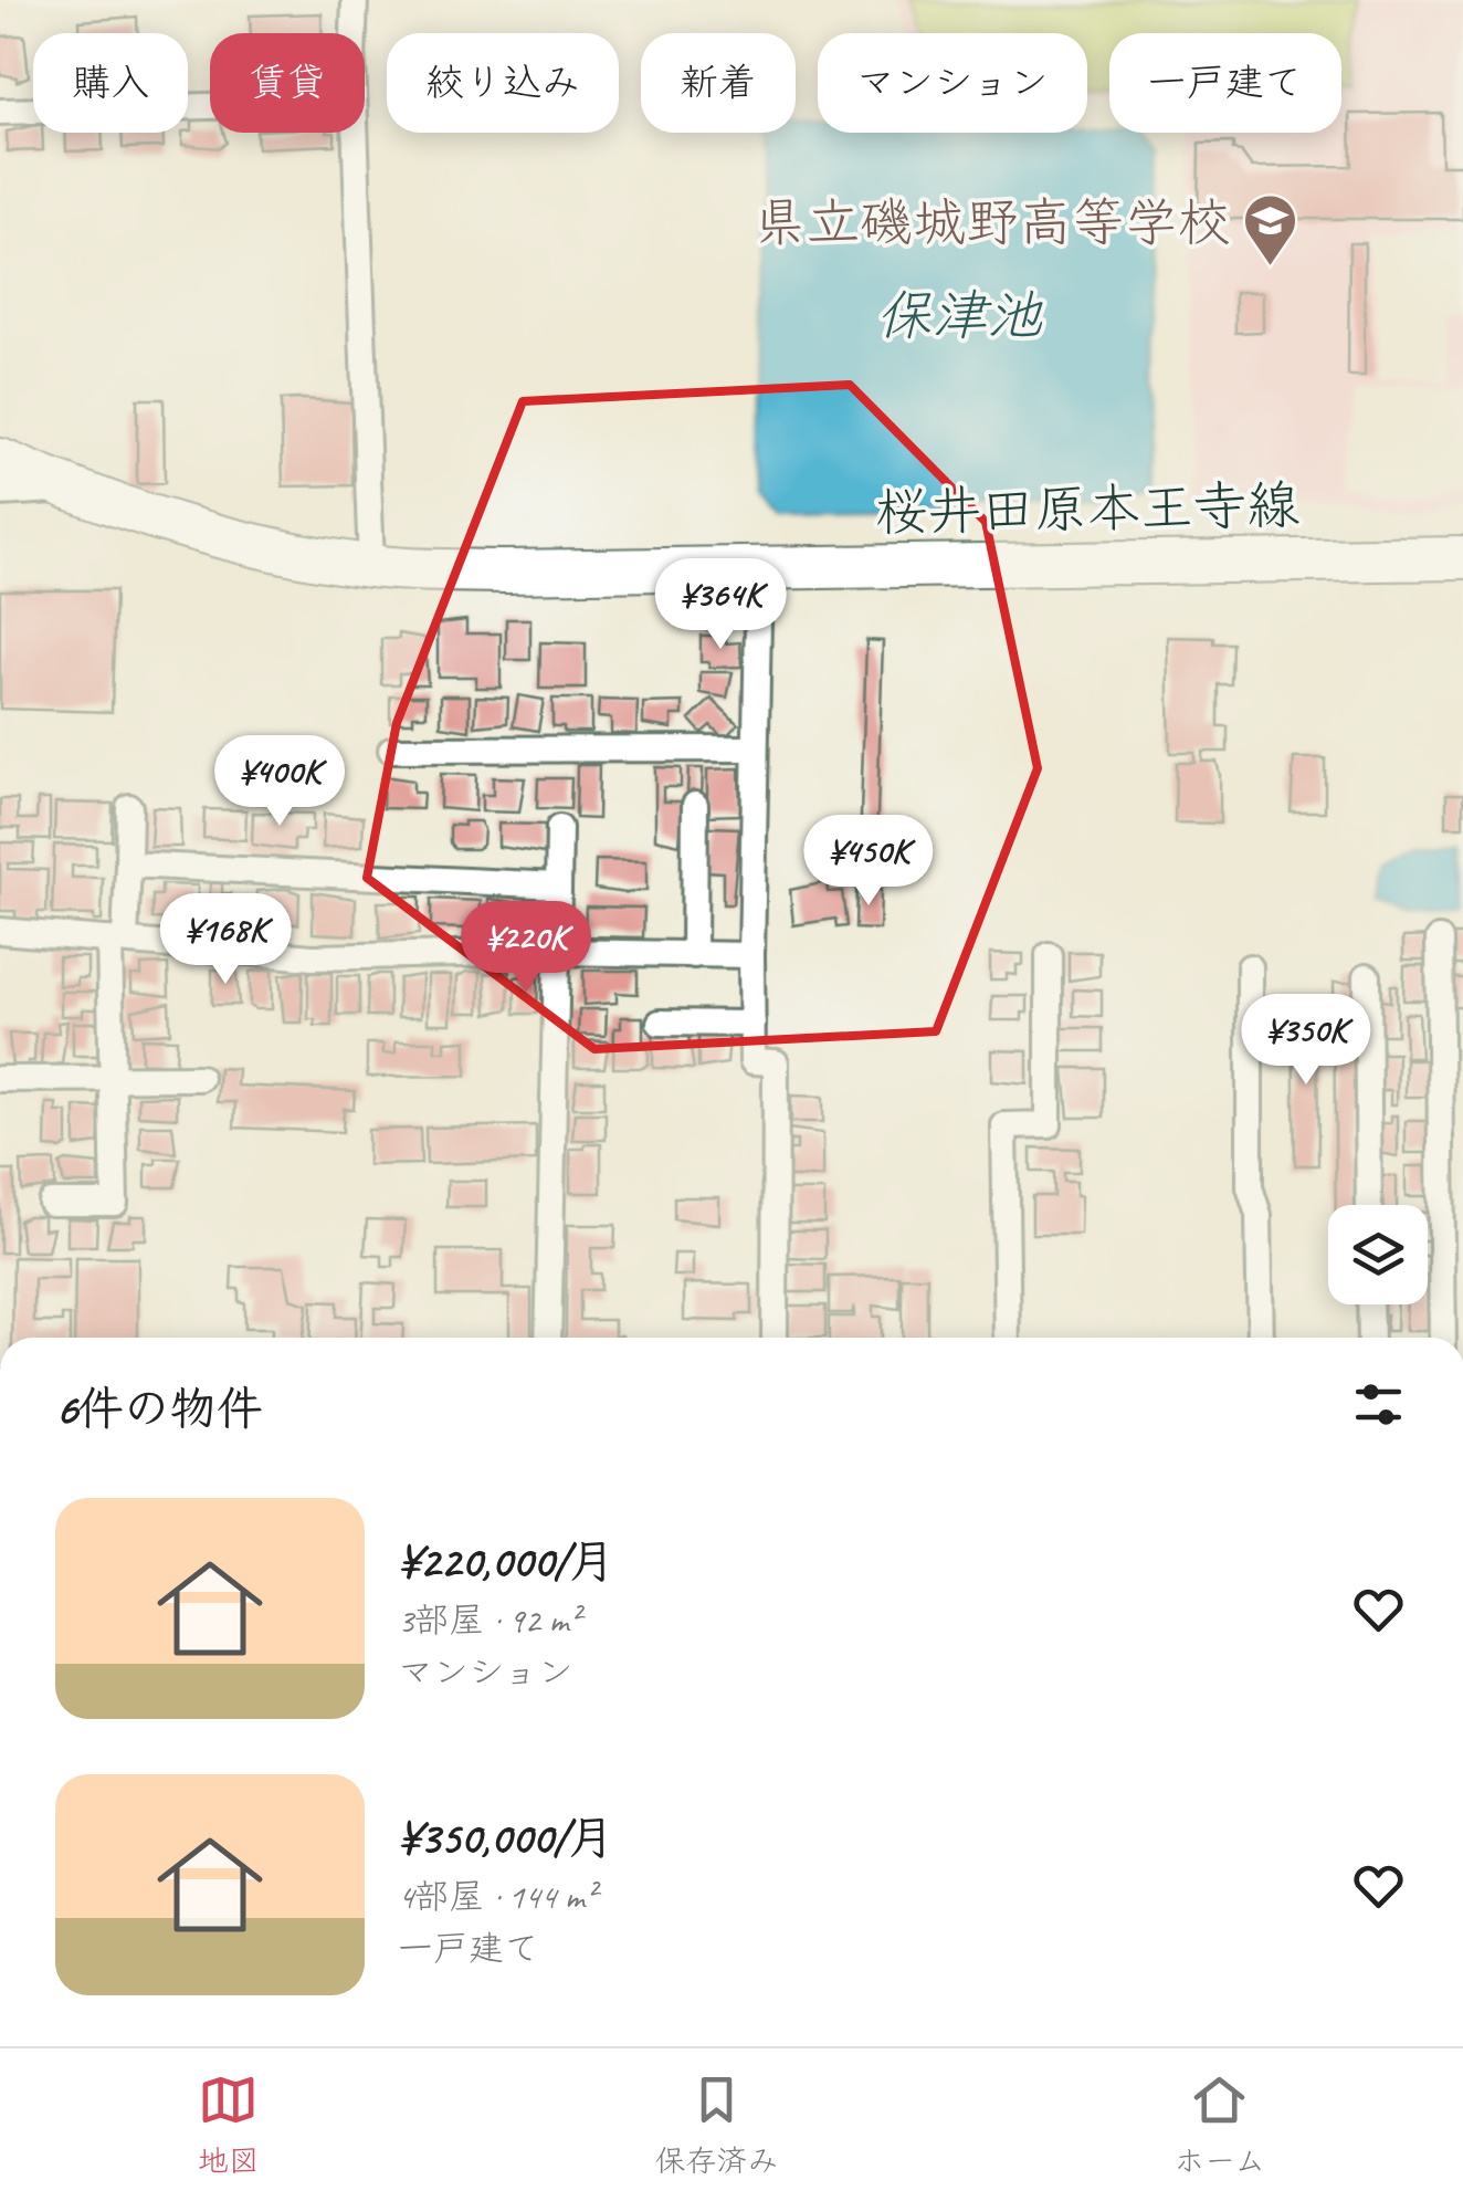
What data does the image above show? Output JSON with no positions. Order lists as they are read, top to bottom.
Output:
{
  "streets": {
    "main road": ["桜井田原本王寺線"]
  },
  "water": ["保津池"],
  "places": {
    "school or university": ["県立磯城野高等学校"]
  },
  "page": {
    "chip": [
      "購入",
      "賃貸",
      "絞り込み",
      "新着",
      "マンション",
      "一戸建て"
    ],
    "price": [
      "¥364K",
      "¥400K",
      "¥450K",
      "¥168K",
      "¥220K",
      "¥350K"
    ],
    "heading": "6件の物件",
    "list": [
      {
        "name": "¥220,000/月",
        "note": "3部屋 · 92 m² · マンション"
      },
      {
        "name": "¥350,000/月",
        "note": "4部屋 · 144 m² · 一戸建て"
      }
    ],
    "tabs": ["地図", "保存済み", "ホーム"]
  }
}
